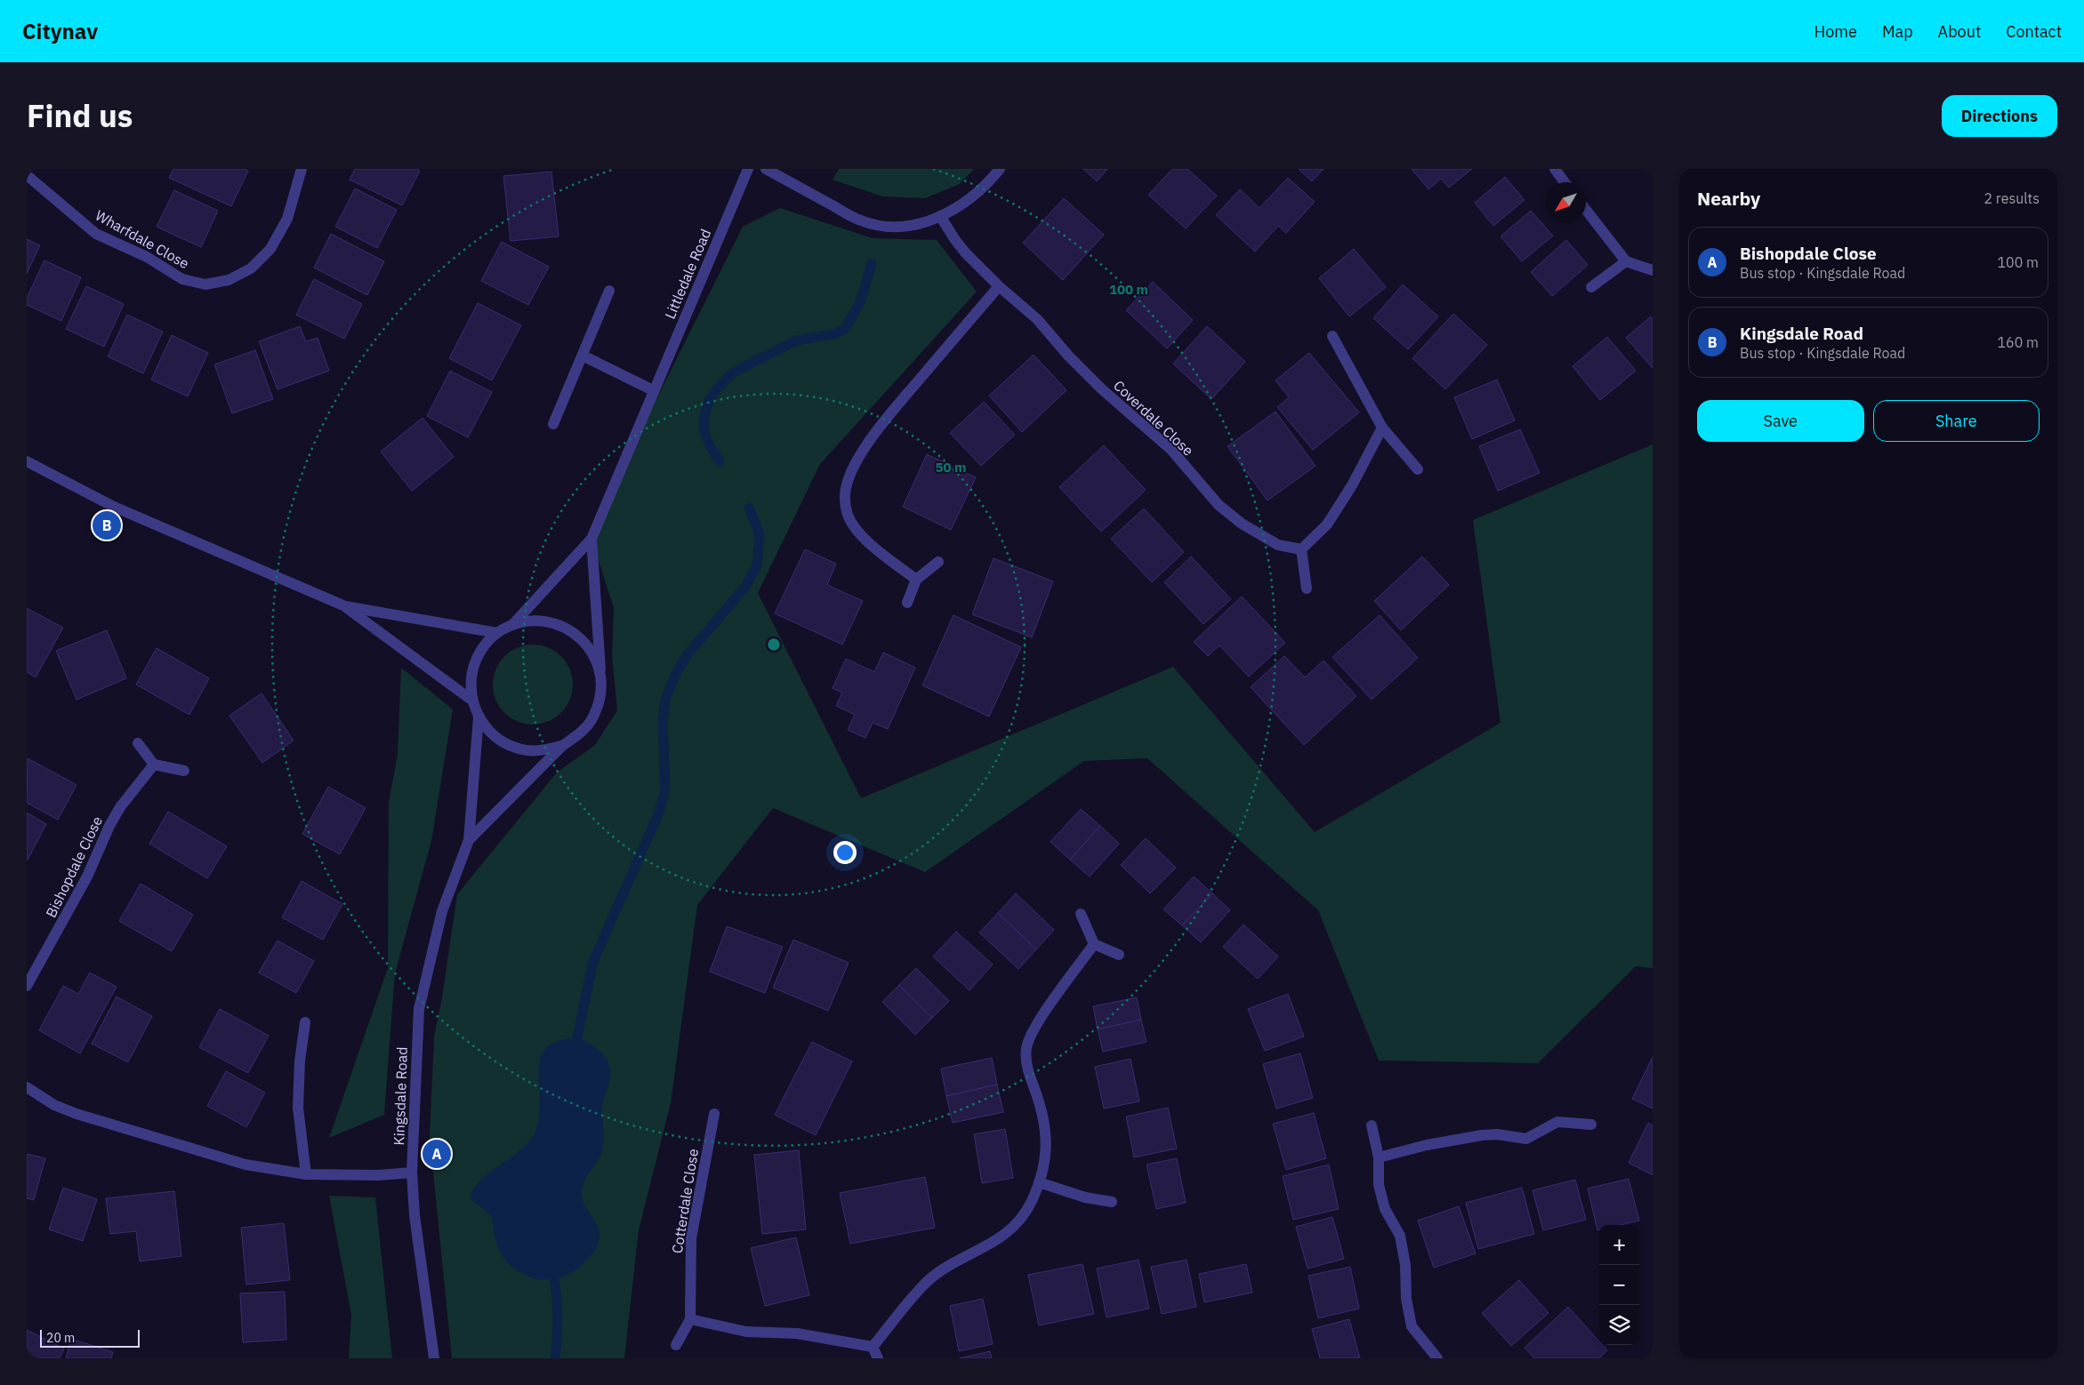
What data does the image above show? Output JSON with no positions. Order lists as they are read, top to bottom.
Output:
{
  "streets": {
    "street": [
      "Wharfdale Close",
      "Littledale Road",
      "Coverdale Close",
      "Bishopdale Close",
      "Kingsdale Road",
      "Cotterdale Close"
    ]
  },
  "crossings": [
    ["Littledale Road", "Kingsdale Road"]
  ],
  "scale_bar": "20 m",
  "north": "bottom left",
  "page": {
    "header": "Citynav",
    "nav": [
      "Home",
      "Map",
      "About",
      "Contact"
    ],
    "title": "Find us",
    "buttons": [
      "Directions",
      ["Save", "Share"]
    ],
    "heading": ["Nearby", "2 results"],
    "list": [
      {
        "mark": "A",
        "name": "Bishopdale Close",
        "note": "Bus stop · Kingsdale Road",
        "value": "100 m"
      },
      {
        "mark": "B",
        "name": "Kingsdale Road",
        "note": "Bus stop · Kingsdale Road",
        "value": "160 m"
      }
    ],
    "pins": ["B", "A"],
    "map_buttons": ["+", "−"],
    "scale": "20 m"
  },
  "rings": ["100 m", "50 m"]
}
